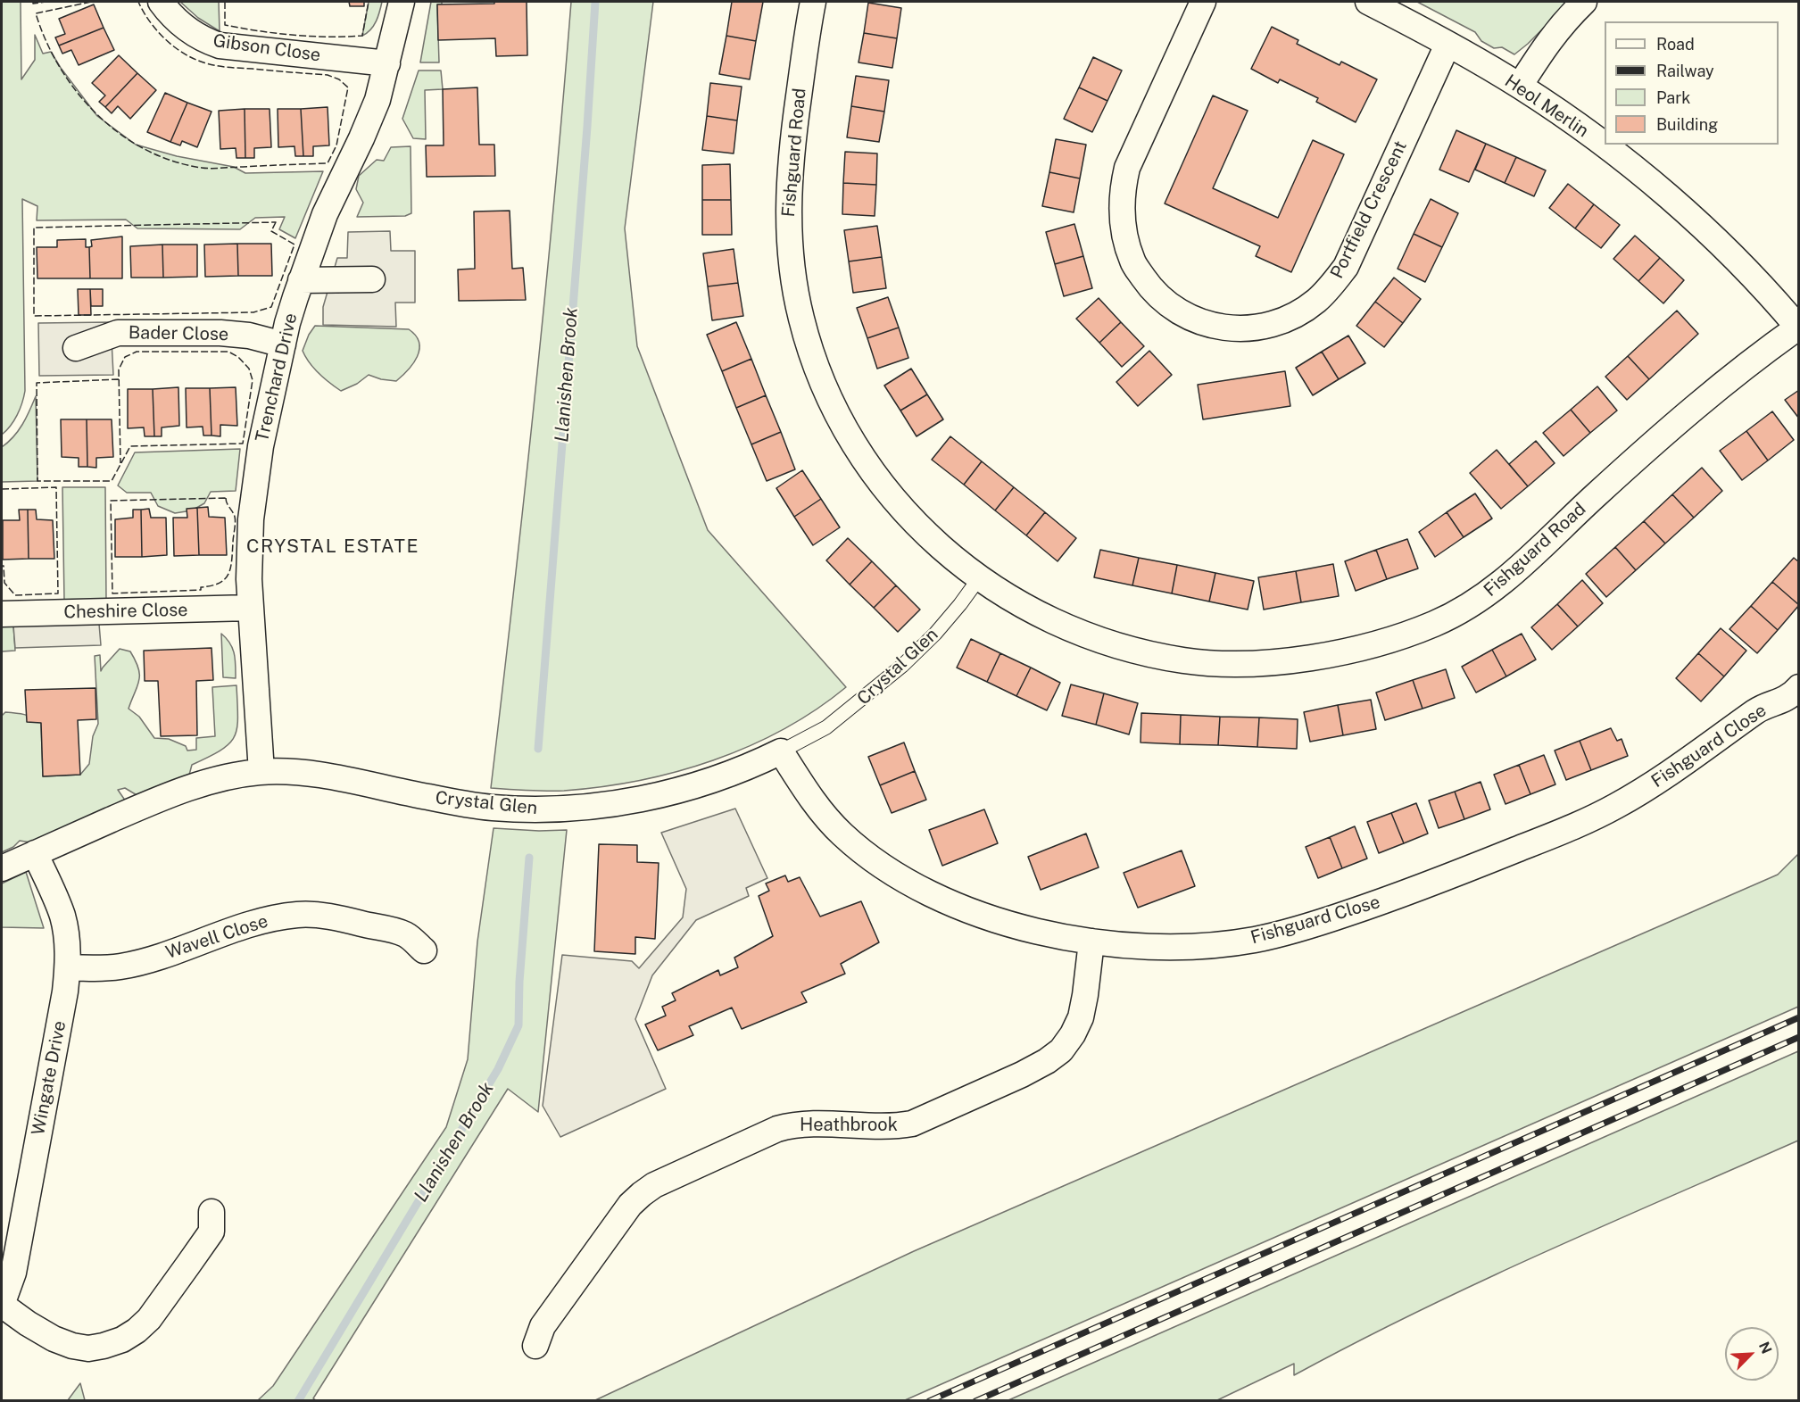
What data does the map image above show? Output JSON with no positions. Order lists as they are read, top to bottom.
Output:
{
  "streets": {
    "street": [
      "Gibson Close",
      "Heol Merlin",
      "Fishguard Road",
      "Portfield Crescent",
      "Bader Close",
      "Trenchard Drive",
      "Cheshire Close",
      "Crystal Glen",
      "Fishguard Close",
      "Wavell Close",
      "Wingate Drive",
      "Heathbrook"
    ]
  },
  "crossings": [
    ["Gibson Close", "Trenchard Drive"],
    ["Heol Merlin", "Fishguard Road"],
    ["Heol Merlin", "Portfield Crescent"],
    ["Fishguard Road", "Crystal Glen"],
    ["Bader Close", "Trenchard Drive"],
    ["Trenchard Drive", "Cheshire Close"],
    ["Trenchard Drive", "Crystal Glen"],
    ["Crystal Glen", "Fishguard Close"],
    ["Crystal Glen", "Wingate Drive"],
    ["Fishguard Close", "Heathbrook"],
    ["Wavell Close", "Wingate Drive"]
  ],
  "districts": ["CRYSTAL ESTATE"],
  "water": ["Llanishen Brook"],
  "legend": [
    "Road",
    "Railway",
    "Park",
    "Building"
  ],
  "north": "top right"
}
